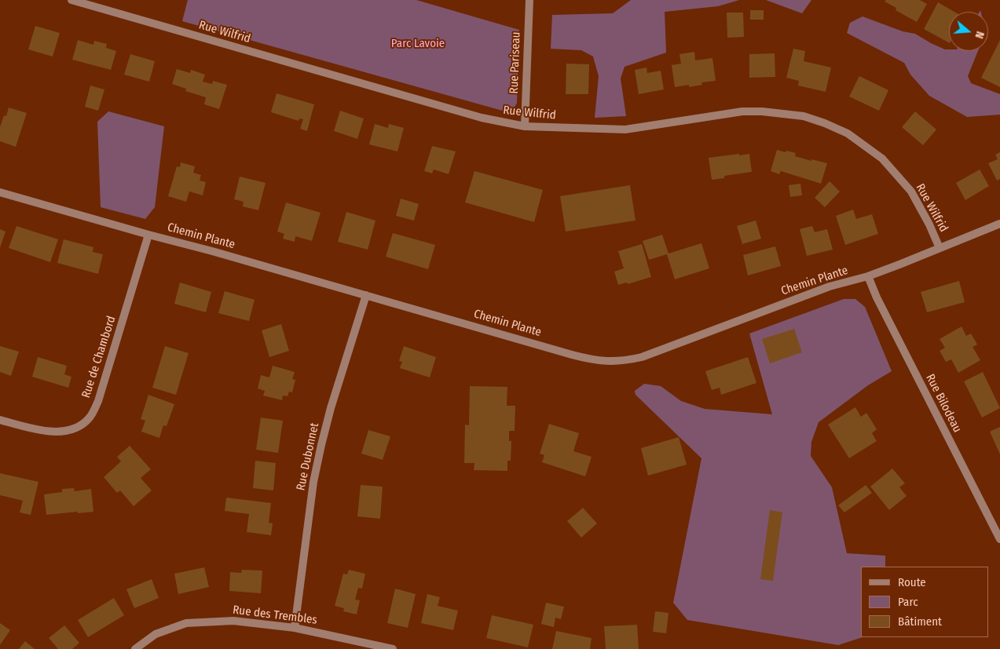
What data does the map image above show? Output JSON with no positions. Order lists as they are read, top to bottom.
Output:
{
  "streets": {
    "street": [
      "Rue Wilfrid",
      "Rue Pariseau",
      "Chemin Plante",
      "Rue de Chambord",
      "Rue Bilodeau",
      "Rue Dubonnet",
      "Rue des Trembles"
    ]
  },
  "crossings": [
    ["Rue Wilfrid", "Rue Pariseau"],
    ["Rue Wilfrid", "Chemin Plante"],
    ["Chemin Plante", "Rue de Chambord"],
    ["Chemin Plante", "Rue Bilodeau"],
    ["Chemin Plante", "Rue Dubonnet"],
    ["Rue Dubonnet", "Rue des Trembles"]
  ],
  "parks": ["Parc Lavoie"],
  "legend": ["Route", "Parc", "Bâtiment"],
  "north": "right"
}
